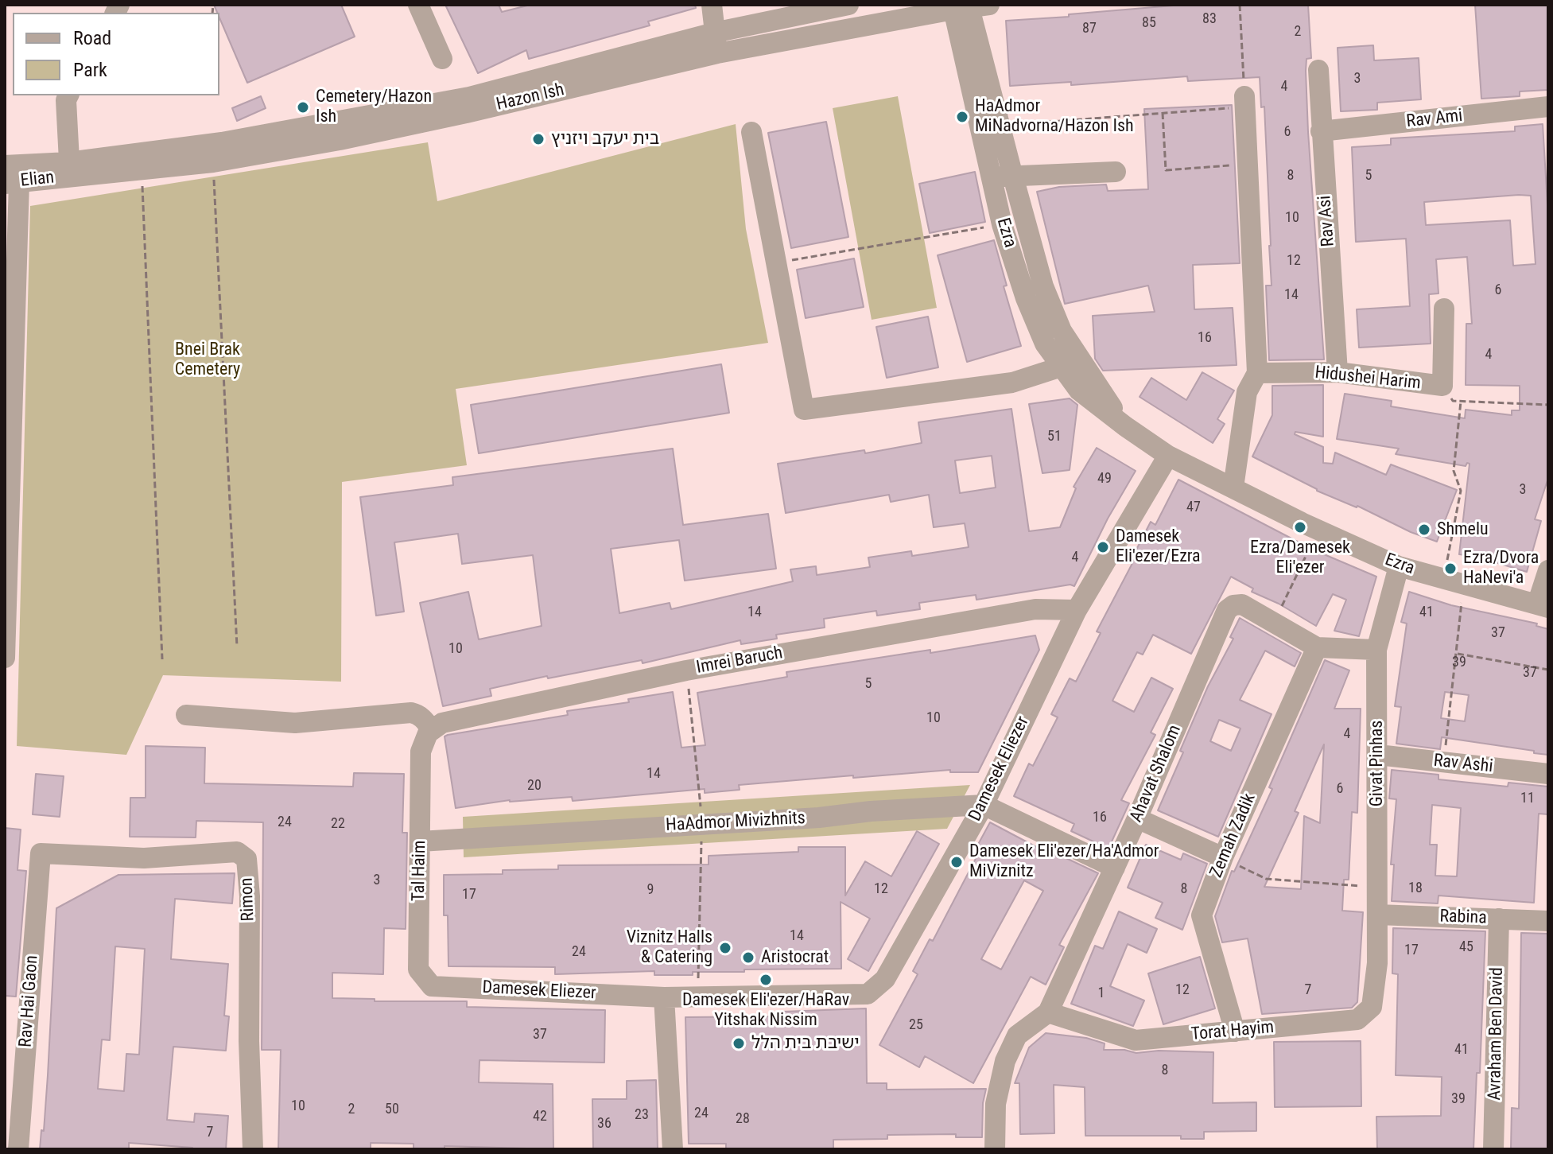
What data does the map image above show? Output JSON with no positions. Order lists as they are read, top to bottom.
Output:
{
  "streets": {
    "street": [
      "Hazon Ish",
      "Rav Ami",
      "Elian",
      "Rav Asi",
      "Ezra",
      "Hidushei Harim",
      "Imrei Baruch",
      "Givat Pinhas",
      "Rav Ashi",
      "Damesek Eliezer",
      "Ahavat Shalom",
      "HaAdmor Mivizhnits",
      "Zemah Zadik",
      "Tal Haim",
      "Rimon",
      "Rabina",
      "Rav Hai Gaon",
      "Torat Hayim",
      "Avraham Ben David"
    ]
  },
  "crossings": [
    ["Hazon Ish", "Elian"],
    ["Hazon Ish", "Ezra"],
    ["Rav Ami", "Rav Asi"],
    ["Rav Asi", "Hidushei Harim"],
    ["Ezra", "Givat Pinhas"],
    ["Ezra", "Damesek Eliezer"],
    ["Imrei Baruch", "Damesek Eliezer"],
    ["Imrei Baruch", "Tal Haim"],
    ["Givat Pinhas", "Rav Ashi"],
    ["Givat Pinhas", "Ahavat Shalom"],
    ["Givat Pinhas", "Rabina"],
    ["Givat Pinhas", "Torat Hayim"],
    ["Damesek Eliezer", "HaAdmor Mivizhnits"],
    ["Damesek Eliezer", "Tal Haim"],
    ["Ahavat Shalom", "Zemah Zadik"],
    ["Ahavat Shalom", "Torat Hayim"],
    ["HaAdmor Mivizhnits", "Tal Haim"],
    ["Zemah Zadik", "Torat Hayim"],
    ["Rimon", "Rav Hai Gaon"],
    ["Rabina", "Avraham Ben David"]
  ],
  "parks": ["Bnei Brak Cemetery"],
  "places": [
    "Cemetery/Hazon Ish",
    "HaAdmor MiNadvorna/Hazon Ish",
    "בית יעקב ויזניץ",
    "Ezra/Damesek Eli'ezer",
    "Shmelu",
    "Damesek Eli'ezer/Ezra",
    "Ezra/Dvora HaNevi'a",
    "Damesek Eli'ezer/Ha'Admor MiViznitz",
    "Viznitz Halls & Catering",
    "Aristocrat",
    "Damesek Eli'ezer/HaRav Yitshak Nissim",
    "ישיבת בית הלל"
  ],
  "house_numbers": [
    "83",
    "85",
    "87",
    "2",
    "3",
    "4",
    "6",
    "8",
    "5",
    "10",
    "12",
    "6",
    "14",
    "16",
    "4",
    "51",
    "49",
    "3",
    "47",
    "4",
    "14",
    "41",
    "37",
    "10",
    "39",
    "37",
    "5",
    "10",
    "4",
    "14",
    "20",
    "6",
    "11",
    "16",
    "24",
    "22",
    "3",
    "18",
    "12",
    "8",
    "9",
    "17",
    "14",
    "45",
    "17",
    "24",
    "12",
    "7",
    "1",
    "25",
    "37",
    "41",
    "8",
    "39",
    "10",
    "2",
    "50",
    "24",
    "23",
    "42",
    "28",
    "36",
    "7"
  ],
  "legend": ["Road", "Park"]
}
